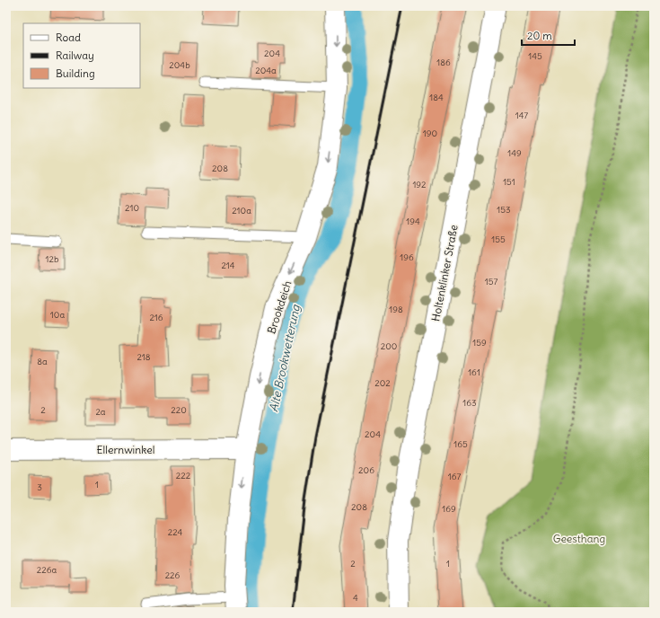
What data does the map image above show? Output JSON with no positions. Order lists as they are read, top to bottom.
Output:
{
  "streets": {
    "street": ["Holtenklinker Straße", "Brookdeich", "Ellernwinkel"]
  },
  "crossings": [
    ["Brookdeich", "Ellernwinkel"]
  ],
  "one_way": ["Brookdeich"],
  "water": ["Alte Brookwetterung"],
  "parks": ["Geesthang"],
  "house_numbers": [
    "204",
    "145",
    "186",
    "204b",
    "204a",
    "184",
    "147",
    "190",
    "149",
    "208",
    "151",
    "192",
    "210",
    "153",
    "210a",
    "194",
    "155",
    "196",
    "12b",
    "214",
    "157",
    "198",
    "10a",
    "216",
    "159",
    "200",
    "218",
    "8a",
    "161",
    "202",
    "163",
    "2",
    "220",
    "2a",
    "204",
    "165",
    "206",
    "222",
    "167",
    "1",
    "3",
    "208",
    "169",
    "224",
    "2",
    "1",
    "226a",
    "226",
    "4"
  ],
  "legend": ["Road", "Railway", "Building"],
  "scale_bar": "20 m"
}
